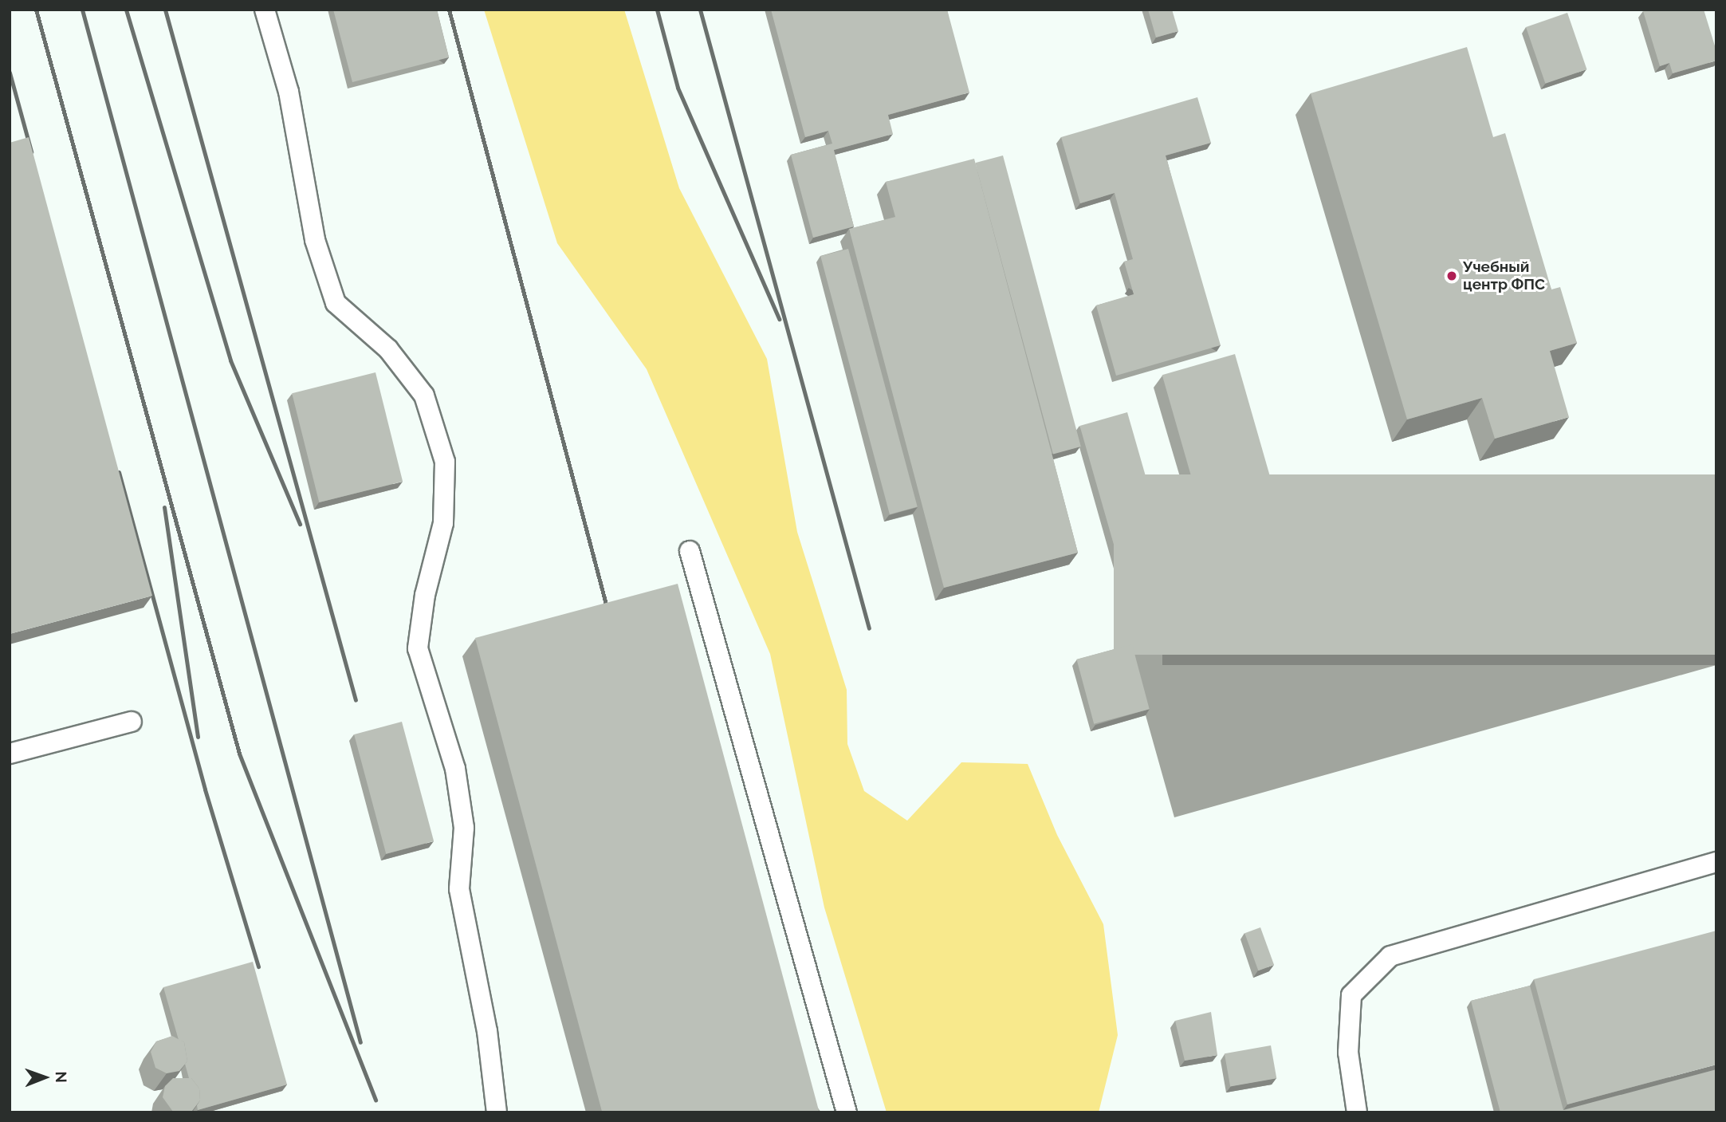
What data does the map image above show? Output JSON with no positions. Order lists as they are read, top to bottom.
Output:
{
  "places": ["Учебный центр ФПС"],
  "north": "right"
}
